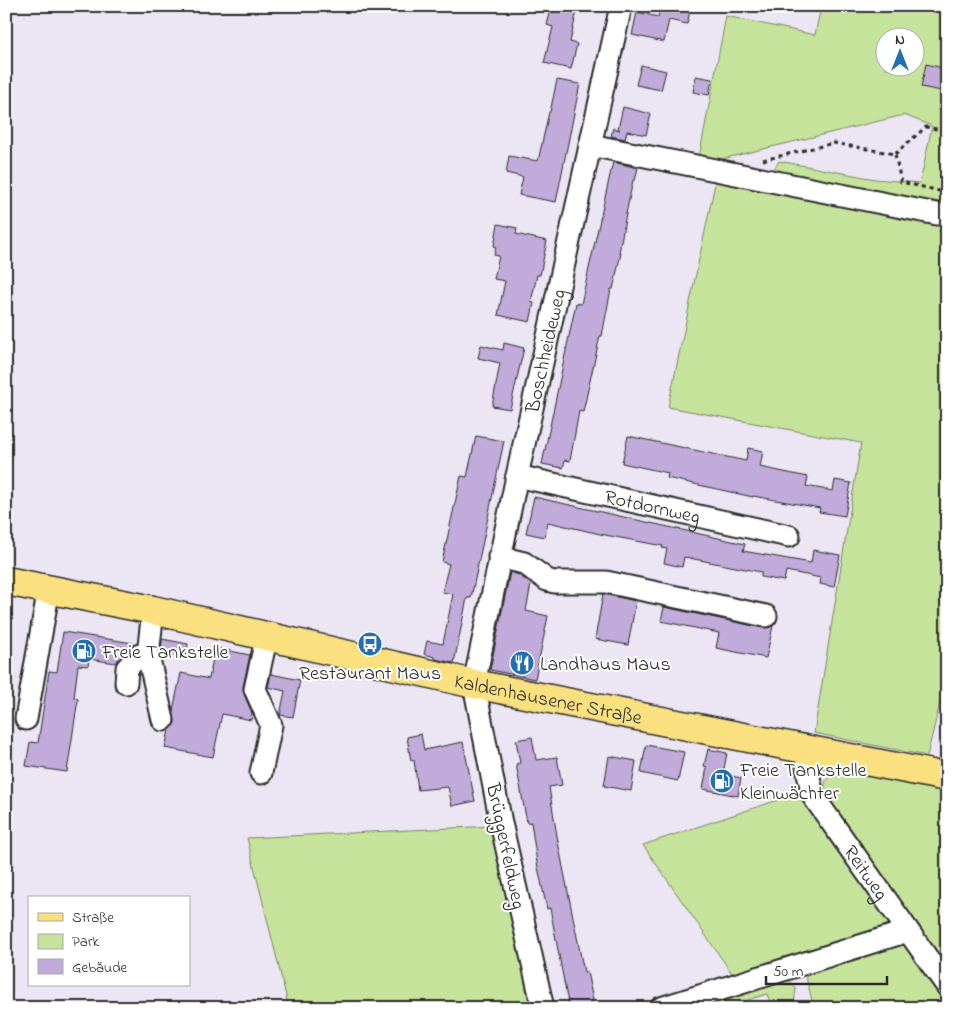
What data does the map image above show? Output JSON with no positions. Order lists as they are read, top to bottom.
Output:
{
  "streets": {
    "main road": ["Kaldenhausener Straße"],
    "street": [
      "Boschheideweg",
      "Rotdornweg",
      "Brüggerfeldweg",
      "Reitweg"
    ]
  },
  "crossings": [
    ["Boschheideweg", "Rotdornweg"],
    ["Boschheideweg", "Kaldenhausener Straße"],
    ["Boschheideweg", "Brüggerfeldweg"],
    ["Kaldenhausener Straße", "Brüggerfeldweg"],
    ["Kaldenhausener Straße", "Reitweg"]
  ],
  "places": {
    "bus stop": ["Restaurant Maus"],
    "fuel station": ["Freie Tankstelle", "Freie Tankstelle Kleinwächter"],
    "restaurant": ["Landhaus Maus"]
  },
  "legend": ["Straße", "Park", "Gebäude"],
  "scale_bar": "50 m",
  "north": "top"
}
